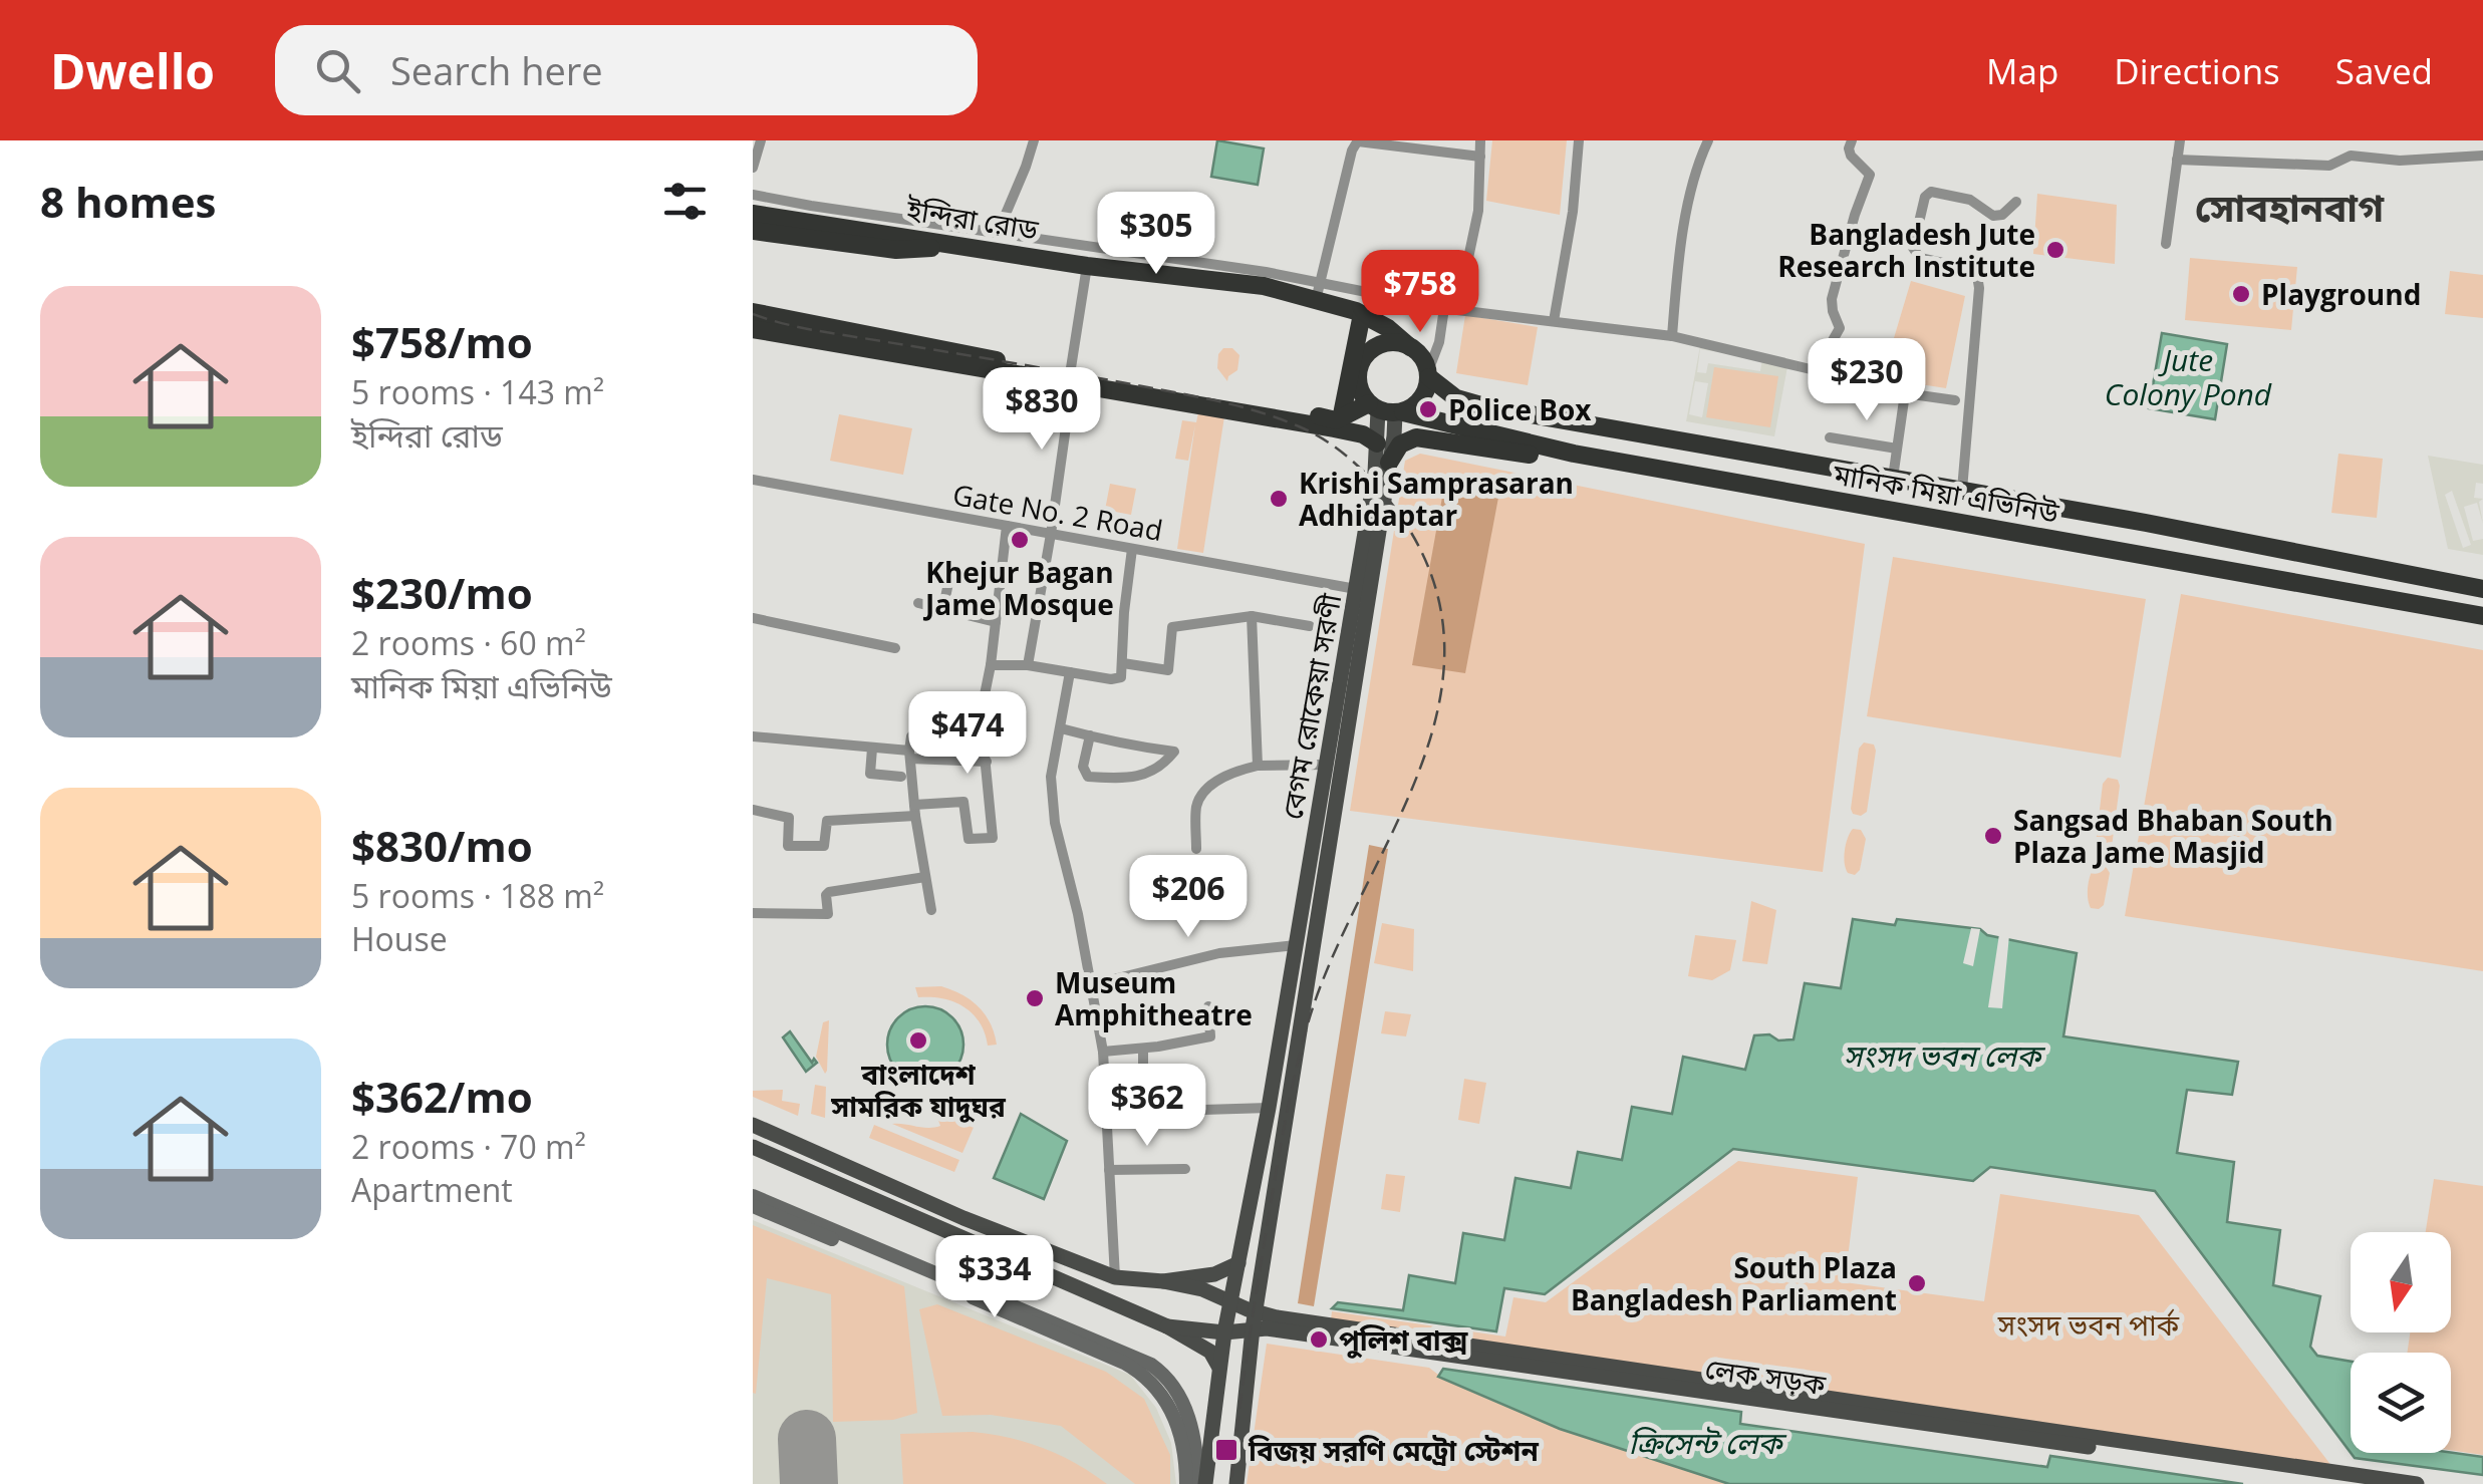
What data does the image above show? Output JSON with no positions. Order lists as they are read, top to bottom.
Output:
{
  "streets": {
    "highway": ["ইন্দিরা রোড", "মানিক মিয়া এভিনিউ"],
    "main road": ["বেগম রোকেয়া সরণী", "লেক সড়ক"],
    "street": ["Gate No. 2 Road"]
  },
  "crossings": [
    ["ইন্দিরা রোড", "মানিক মিয়া এভিনিউ"],
    ["ইন্দিরা রোড", "বেগম রোকেয়া সরণী"],
    ["মানিক মিয়া এভিনিউ", "বেগম রোকেয়া সরণী"],
    ["Gate No. 2 Road", "বেগম রোকেয়া সরণী"],
    ["বেগম রোকেয়া সরণী", "লেক সড়ক"]
  ],
  "districts": ["সোবহানবাগ"],
  "water": ["Jute Colony Pond", "সংসদ ভবন লেক", "ক্রিসেন্ট লেক"],
  "parks": ["সংসদ ভবন পার্ক"],
  "places": {
    "other": [
      "Bangladesh Jute Research Institute",
      "Playground",
      "Police Box",
      "Krishi Samprasaran Adhidaptar",
      "Khejur Bagan Jame Mosque",
      "Sangsad Bhaban South Plaza Jame Masjid",
      "Museum Amphitheatre",
      "বাংলাদেশ সামরিক যাদুঘর",
      "South Plaza Bangladesh Parliament",
      "পুলিশ বাক্স"
    ],
    "transit": ["বিজয় সরণি মেট্রো স্টেশন"]
  },
  "north": "bottom",
  "page": {
    "header": "Dwello",
    "search": "Search here",
    "nav": ["Map", "Directions", "Saved"],
    "heading": "8 homes",
    "price": [
      "$305",
      "$758",
      "$230",
      "$830",
      "$474",
      "$206",
      "$362",
      "$334"
    ],
    "list": [
      {
        "name": "$758/mo",
        "note": "5 rooms · 143 m² · ইন্দিরা রোড"
      },
      {
        "name": "$230/mo",
        "note": "2 rooms · 60 m² · মানিক মিয়া এভিনিউ"
      },
      {
        "name": "$830/mo",
        "note": "5 rooms · 188 m² · House"
      },
      {
        "name": "$362/mo",
        "note": "2 rooms · 70 m² · Apartment"
      }
    ]
  }
}
